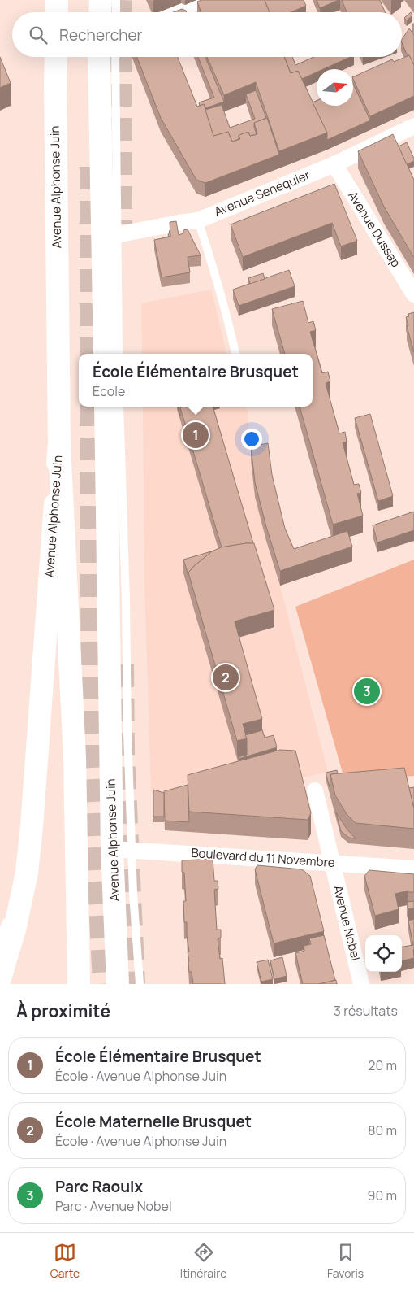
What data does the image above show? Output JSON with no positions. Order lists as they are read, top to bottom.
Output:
{
  "streets": {
    "main road": ["Avenue Alphonse Juin"],
    "street": [
      "Avenue Sénéquier",
      "Avenue Dussap",
      "Boulevard du 11 Novembre",
      "Avenue Nobel"
    ]
  },
  "crossings": [
    ["Avenue Alphonse Juin", "Boulevard du 11 Novembre"],
    ["Avenue Sénéquier", "Avenue Dussap"],
    ["Boulevard du 11 Novembre", "Avenue Nobel"]
  ],
  "north": "right",
  "page": {
    "search": "Rechercher",
    "popup": ["École Élémentaire Brusquet", "École"],
    "pins": ["1", "2", "3"],
    "heading": ["À proximité", "3 résultats"],
    "list": [
      {
        "mark": "1",
        "name": "École Élémentaire Brusquet",
        "note": "École · Avenue Alphonse Juin",
        "value": "20 m"
      },
      {
        "mark": "2",
        "name": "École Maternelle Brusquet",
        "note": "École · Avenue Alphonse Juin",
        "value": "80 m"
      },
      {
        "mark": "3",
        "name": "Parc Raoulx",
        "note": "Parc · Avenue Nobel",
        "value": "90 m"
      }
    ],
    "nav": ["Carte", "Itinéraire", "Favoris"]
  }
}
